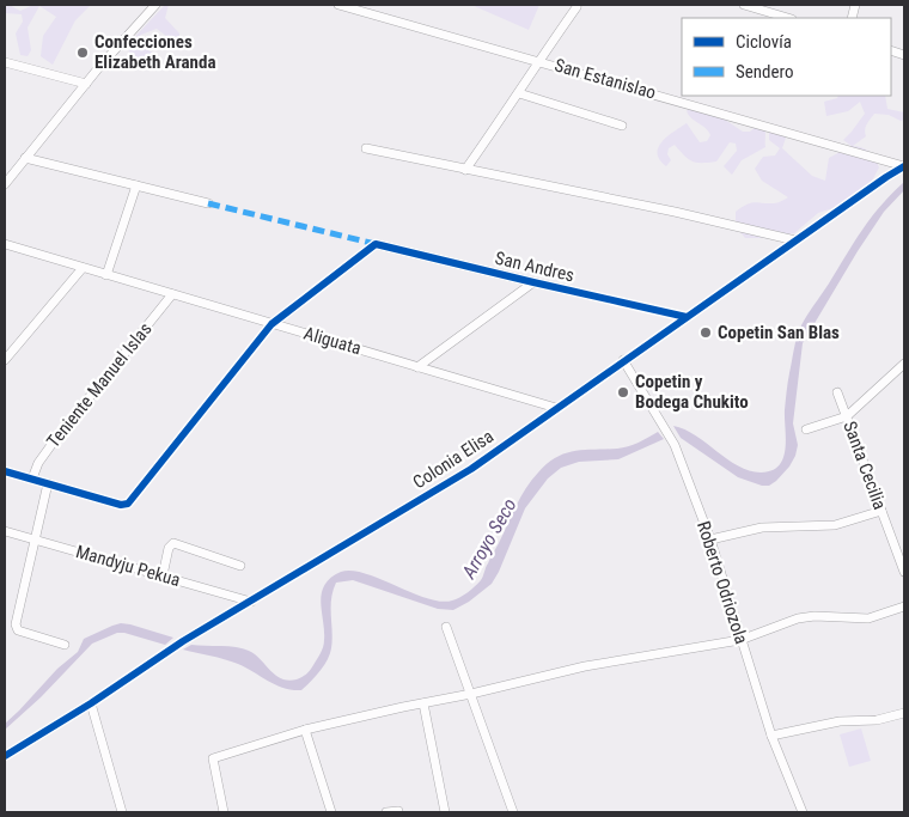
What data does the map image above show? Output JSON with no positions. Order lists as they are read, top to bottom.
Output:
{
  "streets": {
    "street": [
      "San Estanislao",
      "San Andres",
      "Aliguata",
      "Teniente Manuel Islas",
      "Colonia Elisa",
      "Santa Cecilia",
      "Mandyju Pekua",
      "Roberto Odriozola"
    ]
  },
  "crossings": [
    ["San Estanislao", "Colonia Elisa"],
    ["San Andres", "Aliguata"],
    ["San Andres", "Colonia Elisa"],
    ["Aliguata", "Teniente Manuel Islas"],
    ["Aliguata", "Colonia Elisa"],
    ["Colonia Elisa", "Mandyju Pekua"],
    ["Colonia Elisa", "Roberto Odriozola"]
  ],
  "water": ["Arroyo Seco"],
  "places": ["Confecciones Elizabeth Aranda", "Copetin San Blas", "Copetin y Bodega Chukito"],
  "legend": ["Ciclovía", "Sendero"]
}
